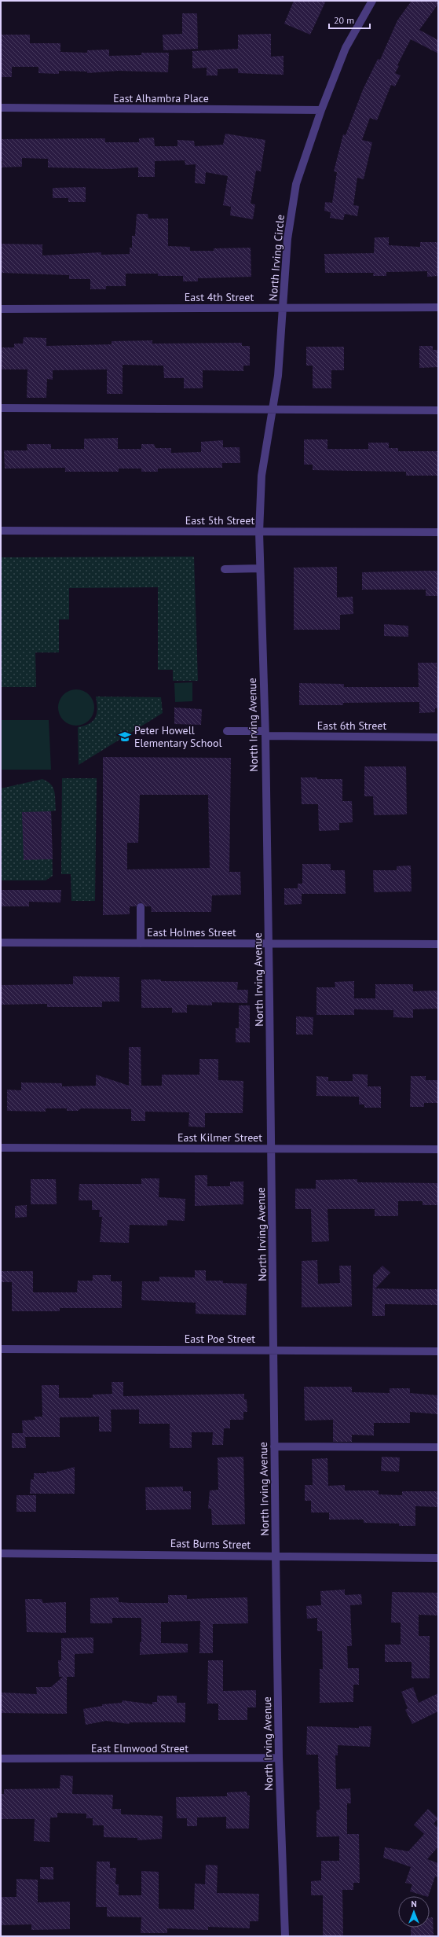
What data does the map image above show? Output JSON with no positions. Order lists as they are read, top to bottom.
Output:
{
  "streets": {
    "street": [
      "East Alhambra Place",
      "North Irving Circle",
      "East 4th Street",
      "East 5th Street",
      "North Irving Avenue",
      "East 6th Street",
      "East Holmes Street",
      "East Kilmer Street",
      "East Poe Street",
      "East Burns Street",
      "East Elmwood Street"
    ]
  },
  "crossings": [
    ["East Alhambra Place", "North Irving Circle"],
    ["North Irving Circle", "East 4th Street"],
    ["North Irving Circle", "East 5th Street"],
    ["North Irving Circle", "North Irving Avenue"],
    ["East 5th Street", "North Irving Avenue"],
    ["North Irving Avenue", "East 6th Street"],
    ["North Irving Avenue", "East Holmes Street"],
    ["North Irving Avenue", "East Kilmer Street"],
    ["North Irving Avenue", "East Poe Street"],
    ["North Irving Avenue", "East Burns Street"],
    ["North Irving Avenue", "East Elmwood Street"]
  ],
  "places": {
    "school or university": ["Peter Howell Elementary School"]
  },
  "scale_bar": "20 m",
  "north": "top"
}
